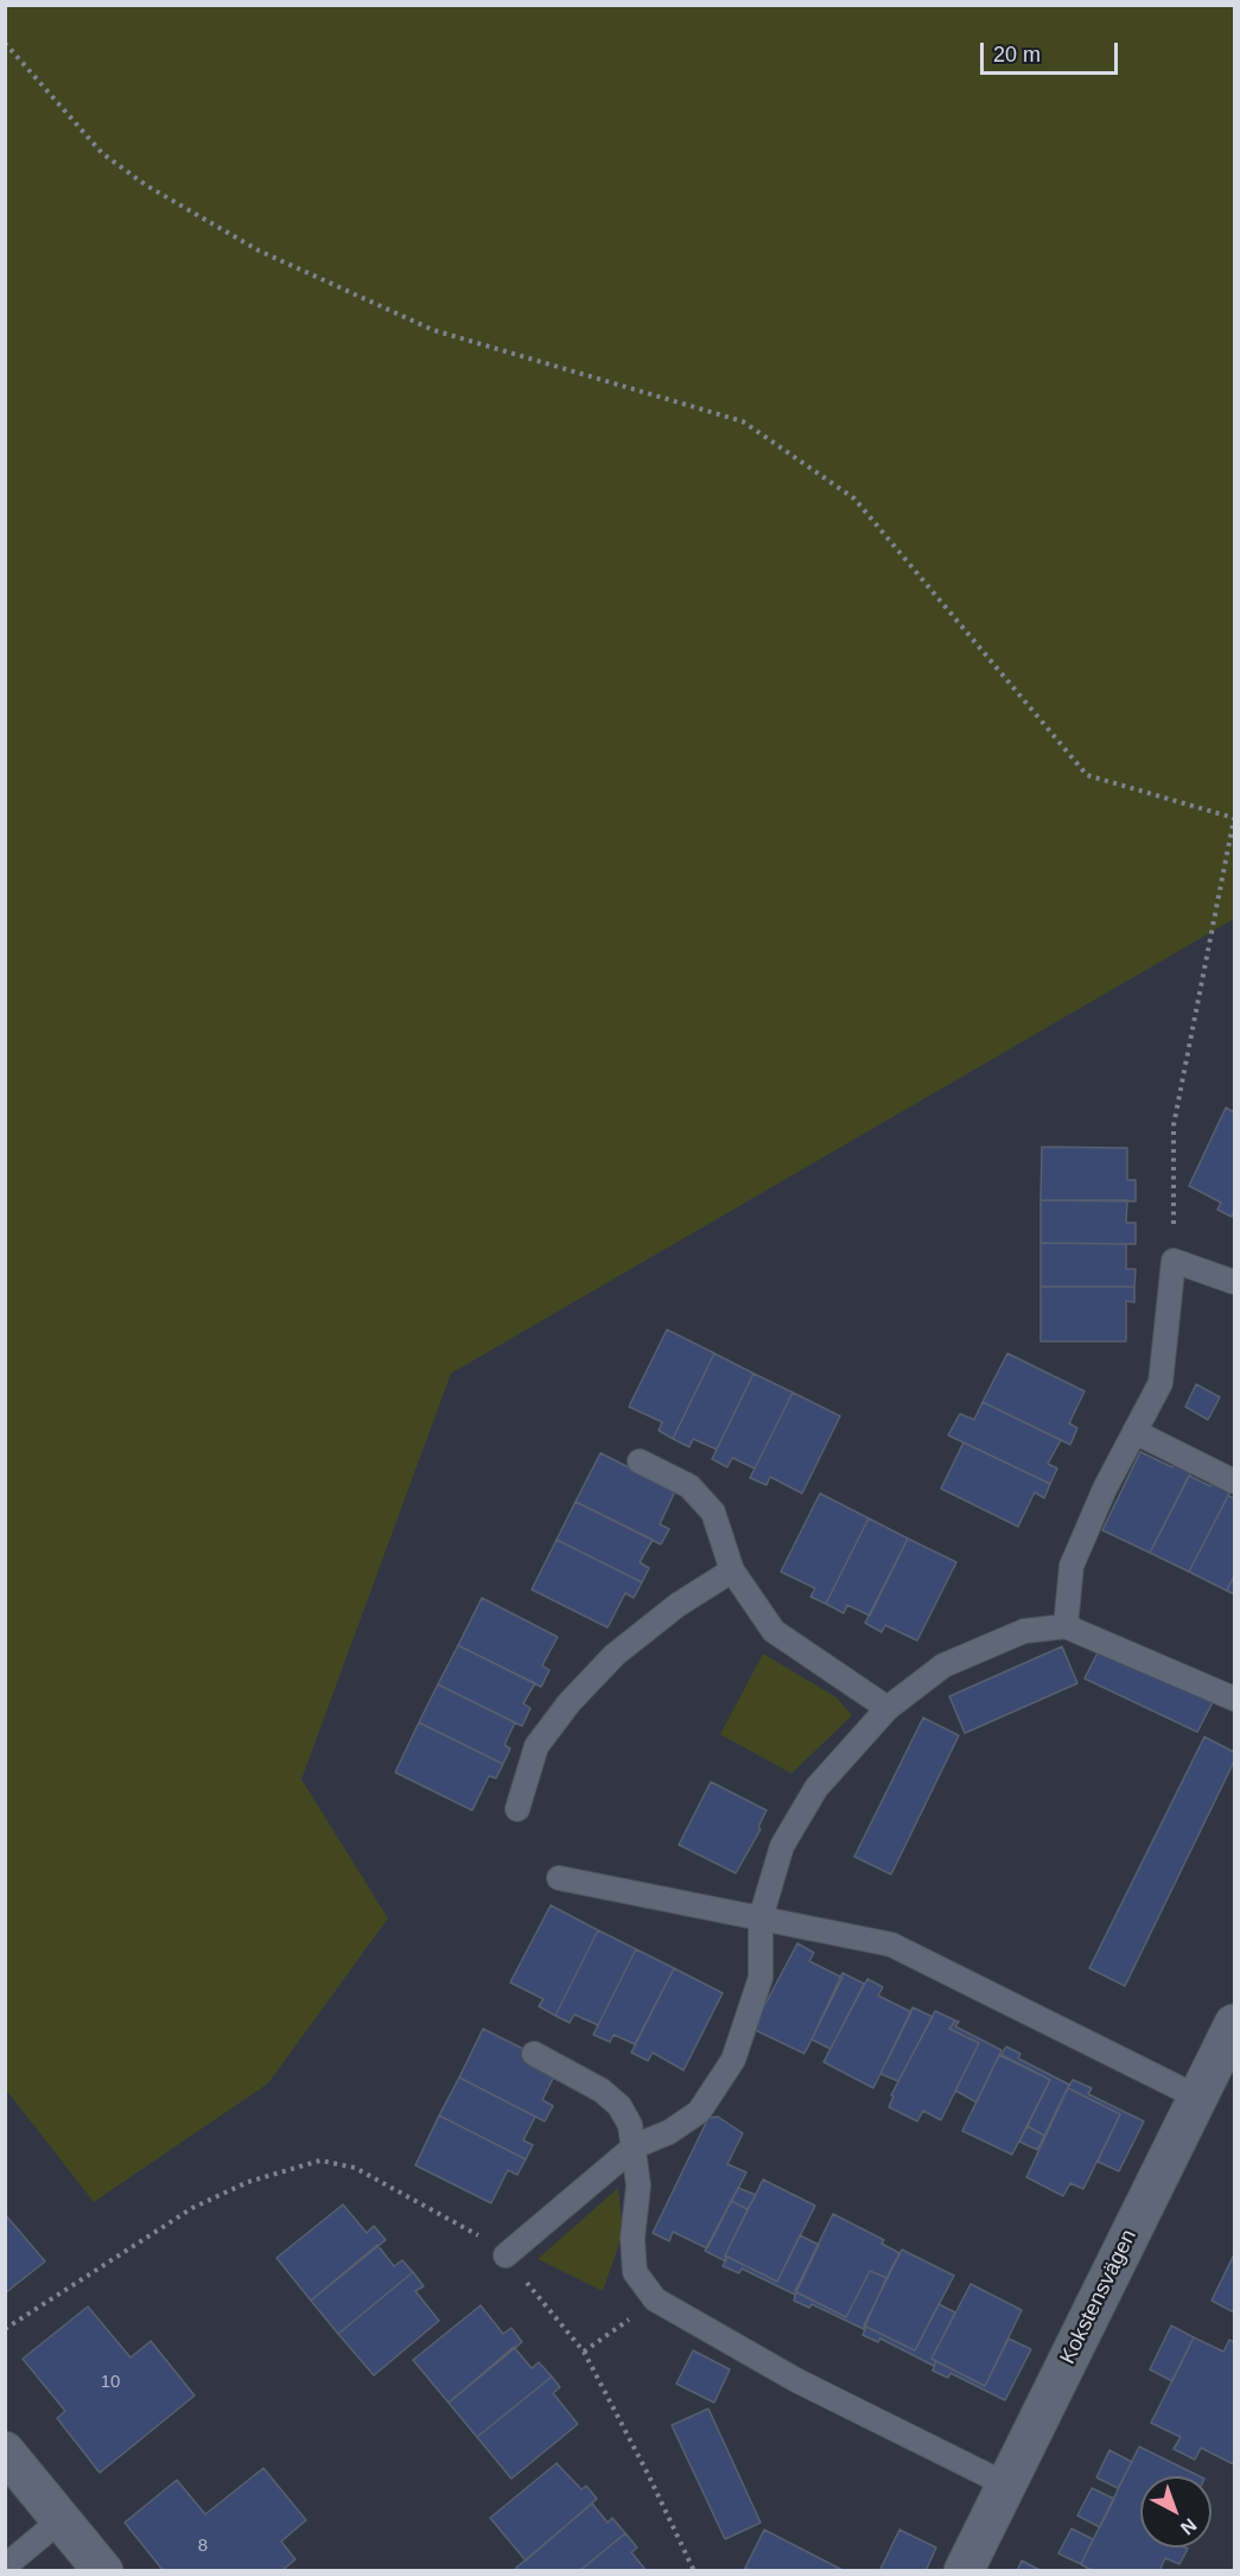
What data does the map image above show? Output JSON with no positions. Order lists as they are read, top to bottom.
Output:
{
  "streets": {
    "street": ["Kokstensvägen"]
  },
  "house_numbers": ["10", "8"],
  "scale_bar": "20 m",
  "north": "bottom right"
}
